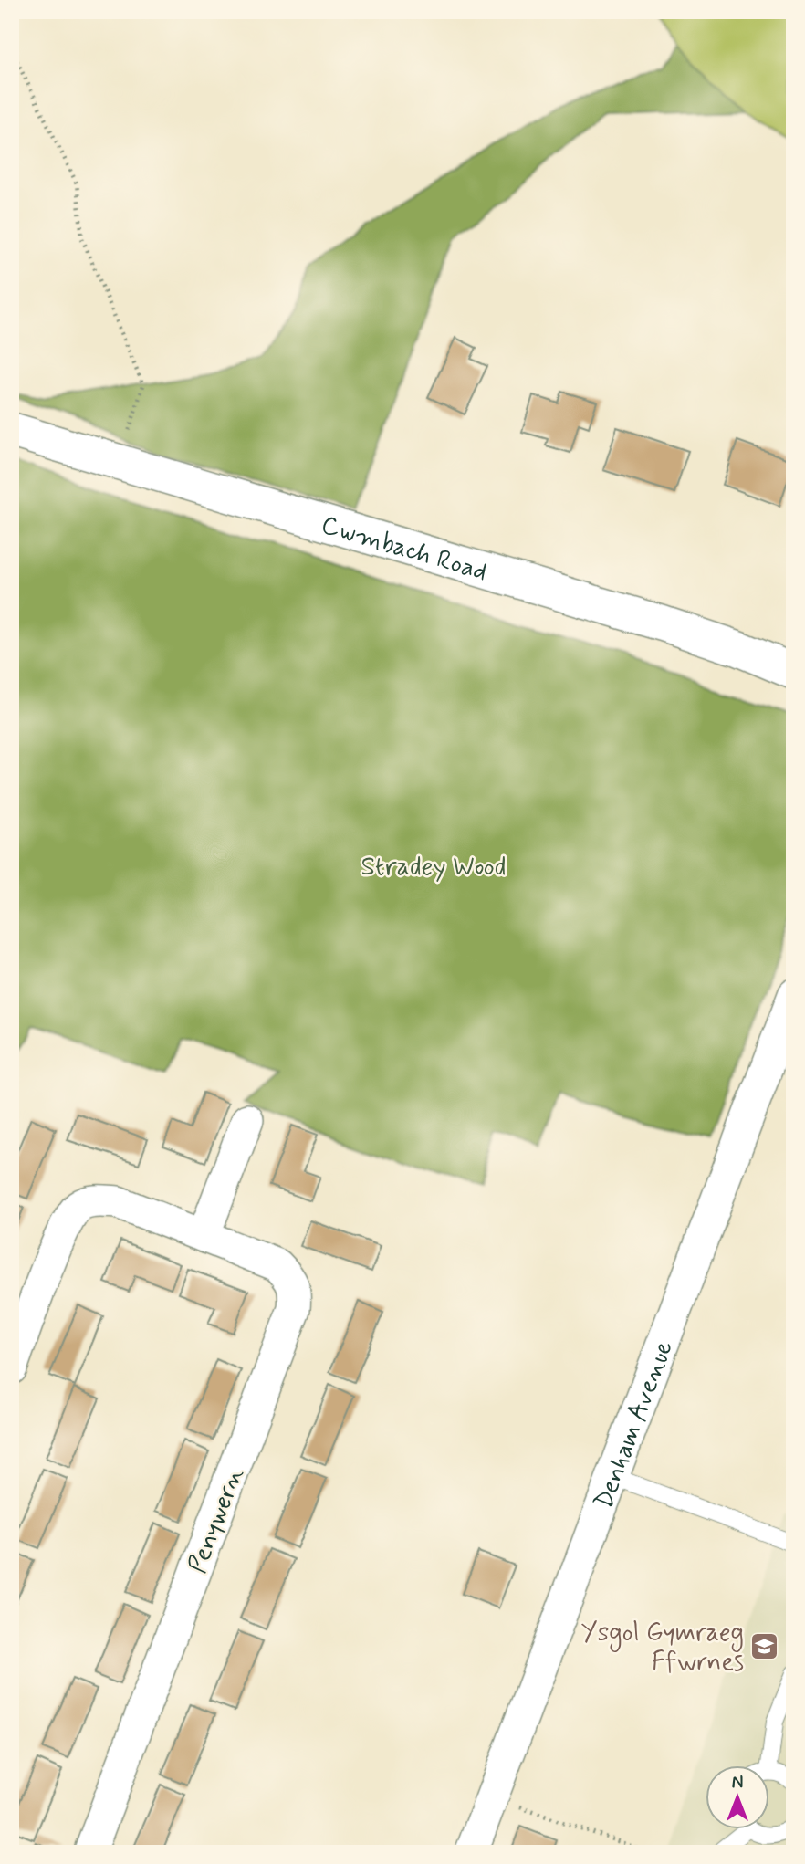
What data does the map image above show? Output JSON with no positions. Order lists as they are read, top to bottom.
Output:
{
  "streets": {
    "main road": ["Cwmbach Road"],
    "street": ["Denham Avenue", "Penywern"]
  },
  "parks": ["Stradey Wood"],
  "places": {
    "school or university": ["Ysgol Gymraeg Ffwrnes"]
  },
  "north": "top"
}
